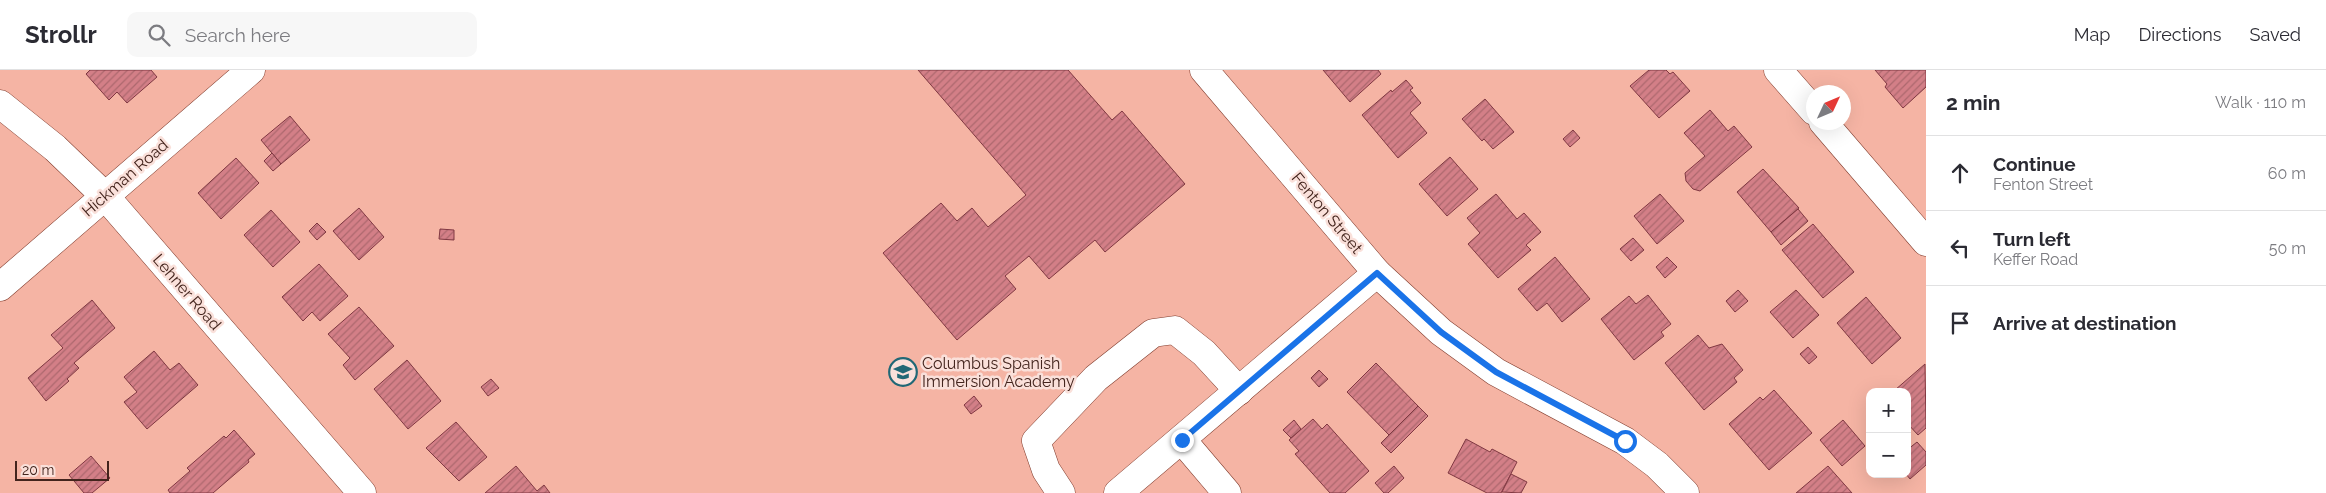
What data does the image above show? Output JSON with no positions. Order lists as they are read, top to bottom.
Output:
{
  "streets": {
    "street": ["Hickman Road", "Fenton Street", "Lehner Road"]
  },
  "crossings": [
    ["Hickman Road", "Lehner Road"]
  ],
  "places": {
    "school or university": ["Columbus Spanish Immersion Academy"]
  },
  "scale_bar": "20 m",
  "north": "top right",
  "page": {
    "header": "Strollr",
    "search": "Search here",
    "nav": ["Map", "Directions", "Saved"],
    "heading": ["2 min", "Walk · 110 m"],
    "list": [
      ["Continue", "Fenton Street", "60 m"],
      ["Turn left", "Keffer Road", "50 m"],
      "Arrive at destination"
    ],
    "map_buttons": ["+", "−"],
    "scale": "20 m"
  }
}
